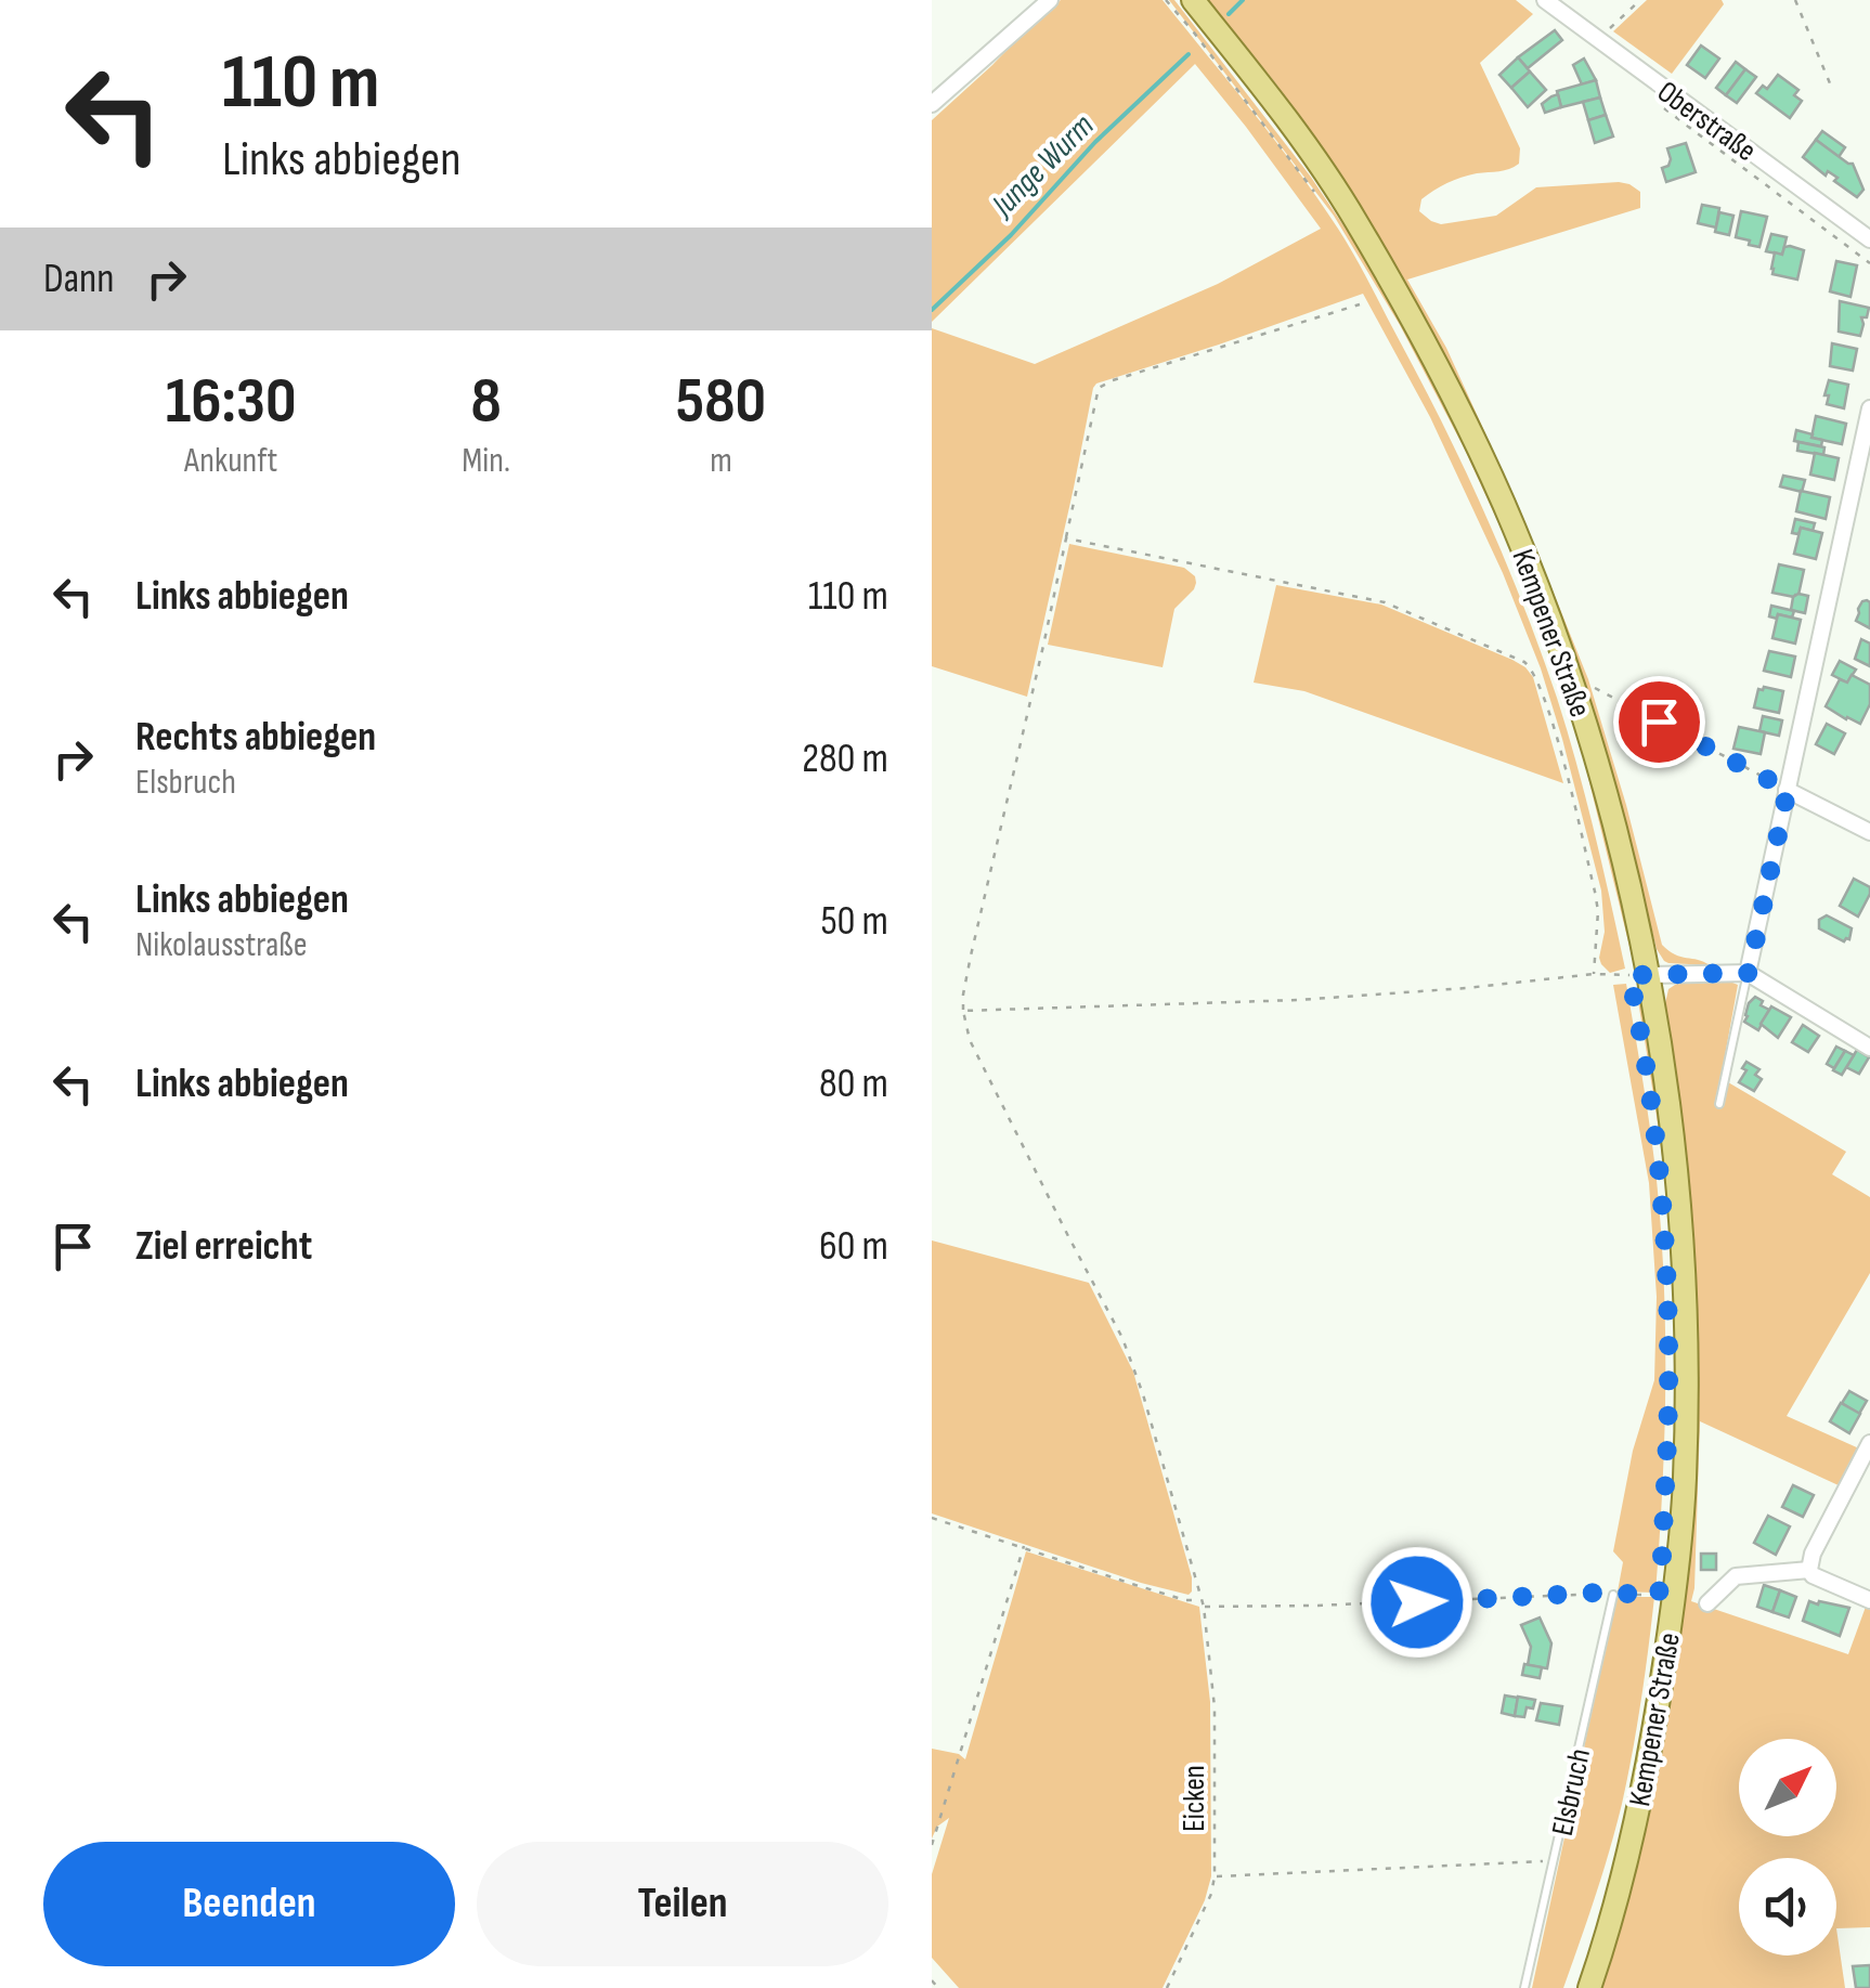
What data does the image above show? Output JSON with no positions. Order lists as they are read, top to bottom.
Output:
{
  "streets": {
    "main road": ["Kempener Straße"],
    "street": ["Oberstraße"],
    "lane": ["Elsbruch"],
    "path": ["Eicken"]
  },
  "water": ["Junge Wurm"],
  "north": "top right",
  "page": {
    "turn": ["110 m", "Links abbiegen"],
    "then": "Dann",
    "eta": [
      "16:30",
      "Ankunft",
      "8",
      "Min.",
      "580",
      "m"
    ],
    "list": [
      {
        "name": "Links abbiegen",
        "value": "110 m"
      },
      {
        "name": "Rechts abbiegen",
        "note": "Elsbruch",
        "value": "280 m"
      },
      {
        "name": "Links abbiegen",
        "note": "Nikolausstraße",
        "value": "50 m"
      },
      {
        "name": "Links abbiegen",
        "value": "80 m"
      },
      {
        "name": "Ziel erreicht",
        "value": "60 m"
      }
    ],
    "buttons": ["Beenden", "Teilen"]
  }
}
